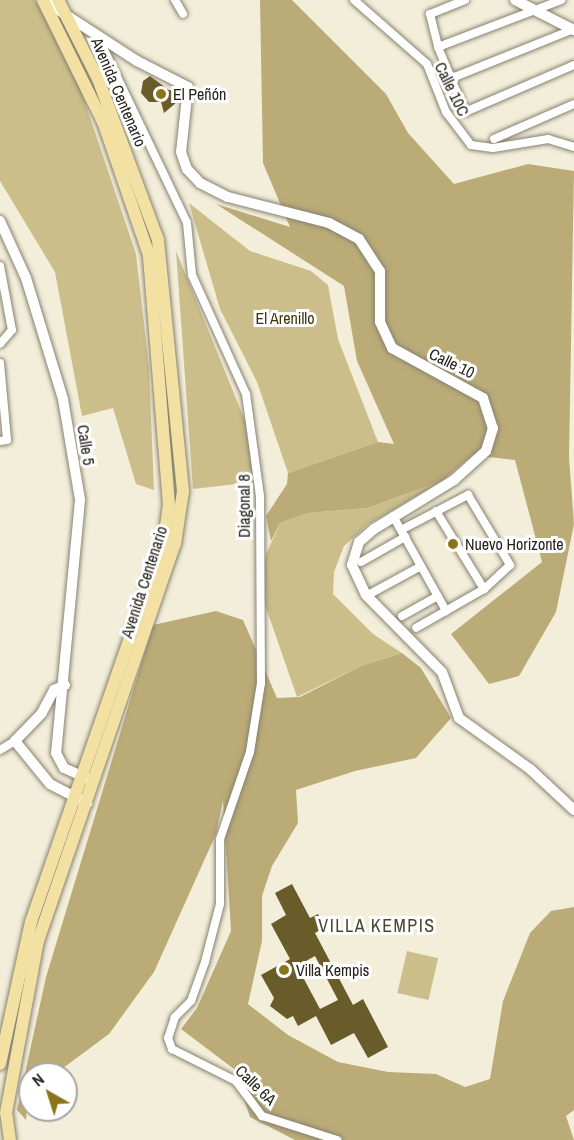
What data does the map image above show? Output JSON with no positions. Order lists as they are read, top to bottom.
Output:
{
  "streets": {
    "main road": ["Avenida Centenario"],
    "street": [
      "Calle 10C",
      "Calle 10",
      "Calle 5",
      "Diagonal 8",
      "Calle 6A"
    ]
  },
  "crossings": [
    ["Avenida Centenario", "Calle 10"],
    ["Avenida Centenario", "Calle 5"],
    ["Calle 10", "Diagonal 8"],
    ["Diagonal 8", "Calle 6A"]
  ],
  "districts": ["VILLA KEMPIS"],
  "parks": ["El Arenillo"],
  "places": ["El Peñón", "Nuevo Horizonte", "Villa Kempis"],
  "north": "top left"
}
